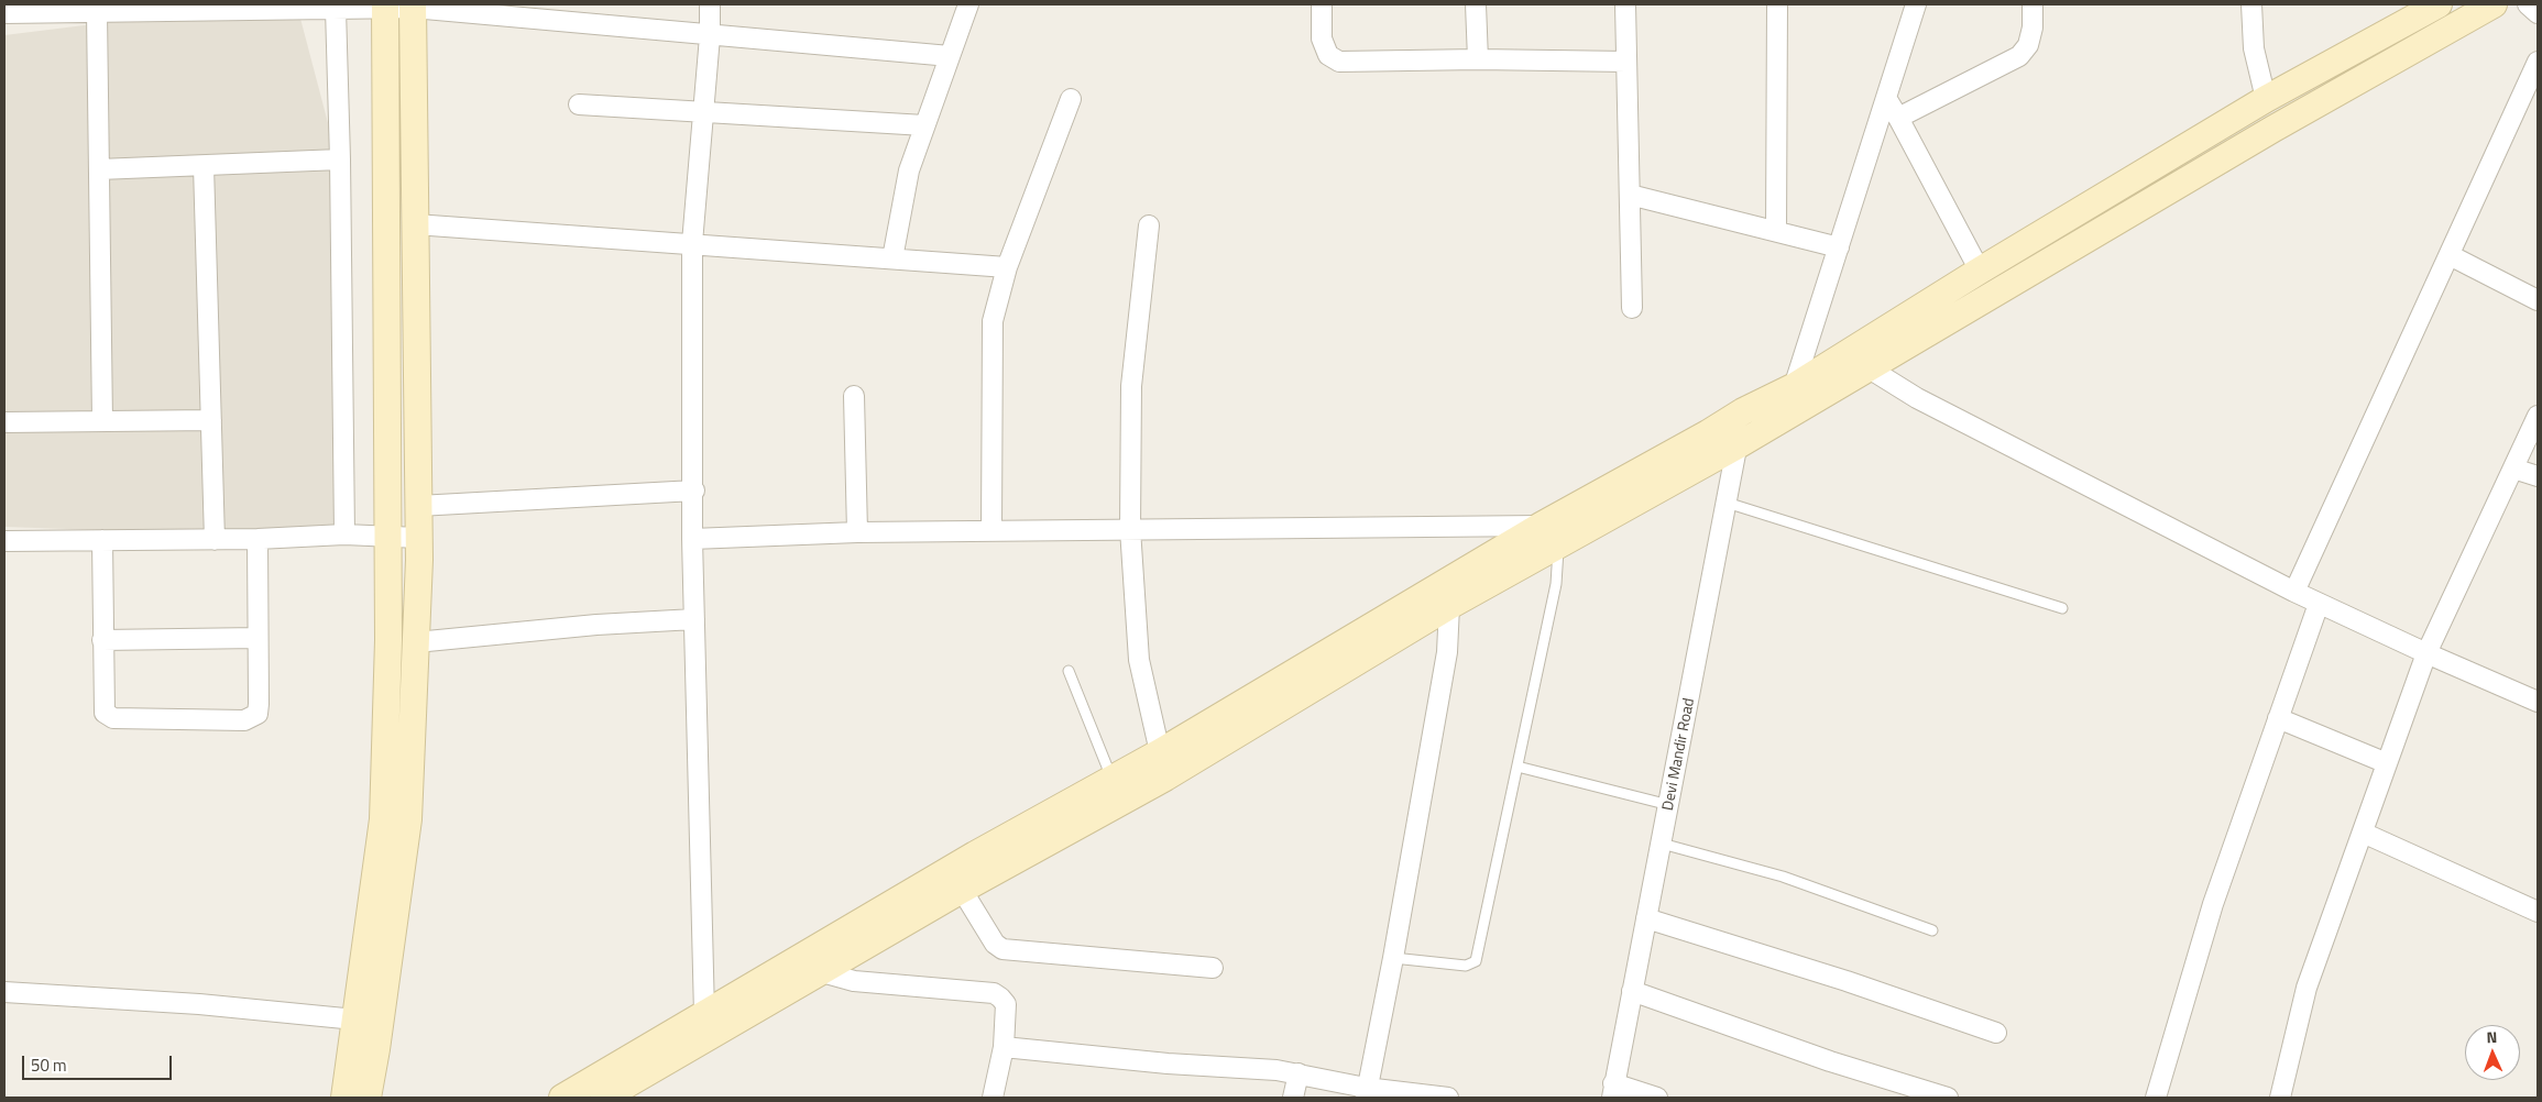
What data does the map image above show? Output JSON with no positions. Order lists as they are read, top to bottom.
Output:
{
  "streets": {
    "street": ["Devi Mandir Road"]
  },
  "scale_bar": "50 m",
  "north": "top"
}
